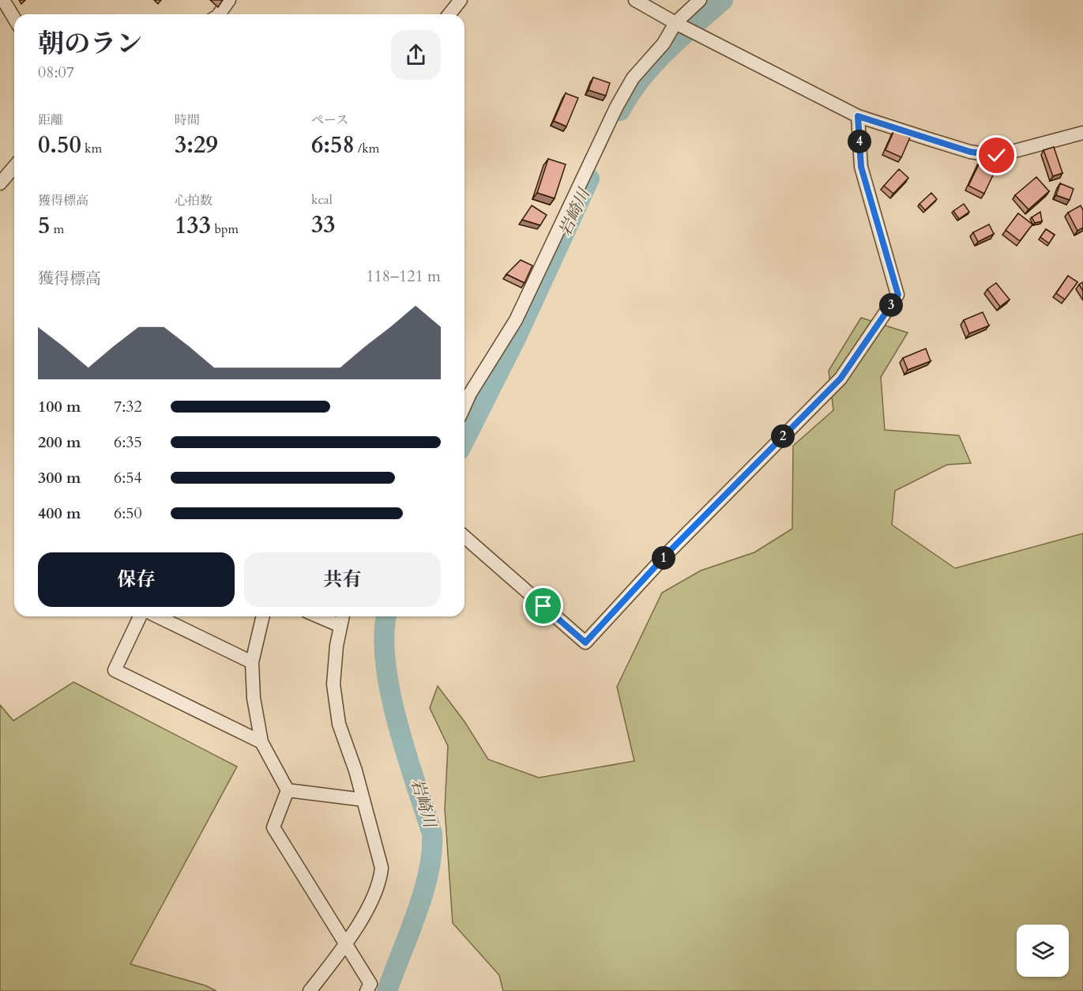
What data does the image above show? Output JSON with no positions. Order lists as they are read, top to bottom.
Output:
{
  "water": ["岩崎川"],
  "page": {
    "heading": ["朝のラン", "08:07"],
    "stats": [
      ["距離", "0.50 km"],
      ["時間", "3:29"],
      ["ペース", "6:58 /km"],
      ["獲得標高", "5 m"],
      ["心拍数", "133 bpm"],
      ["kcal", "33"]
    ],
    "pins": [
      "4",
      "3",
      "2",
      "1"
    ],
    "chart": ["獲得標高", "118–121 m"],
    "list": [
      {
        "name": "100 m",
        "note": "7:32"
      },
      {
        "name": "200 m",
        "note": "6:35"
      },
      {
        "name": "300 m",
        "note": "6:54"
      },
      {
        "name": "400 m",
        "note": "6:50"
      }
    ],
    "buttons": ["保存", "共有"]
  }
}
